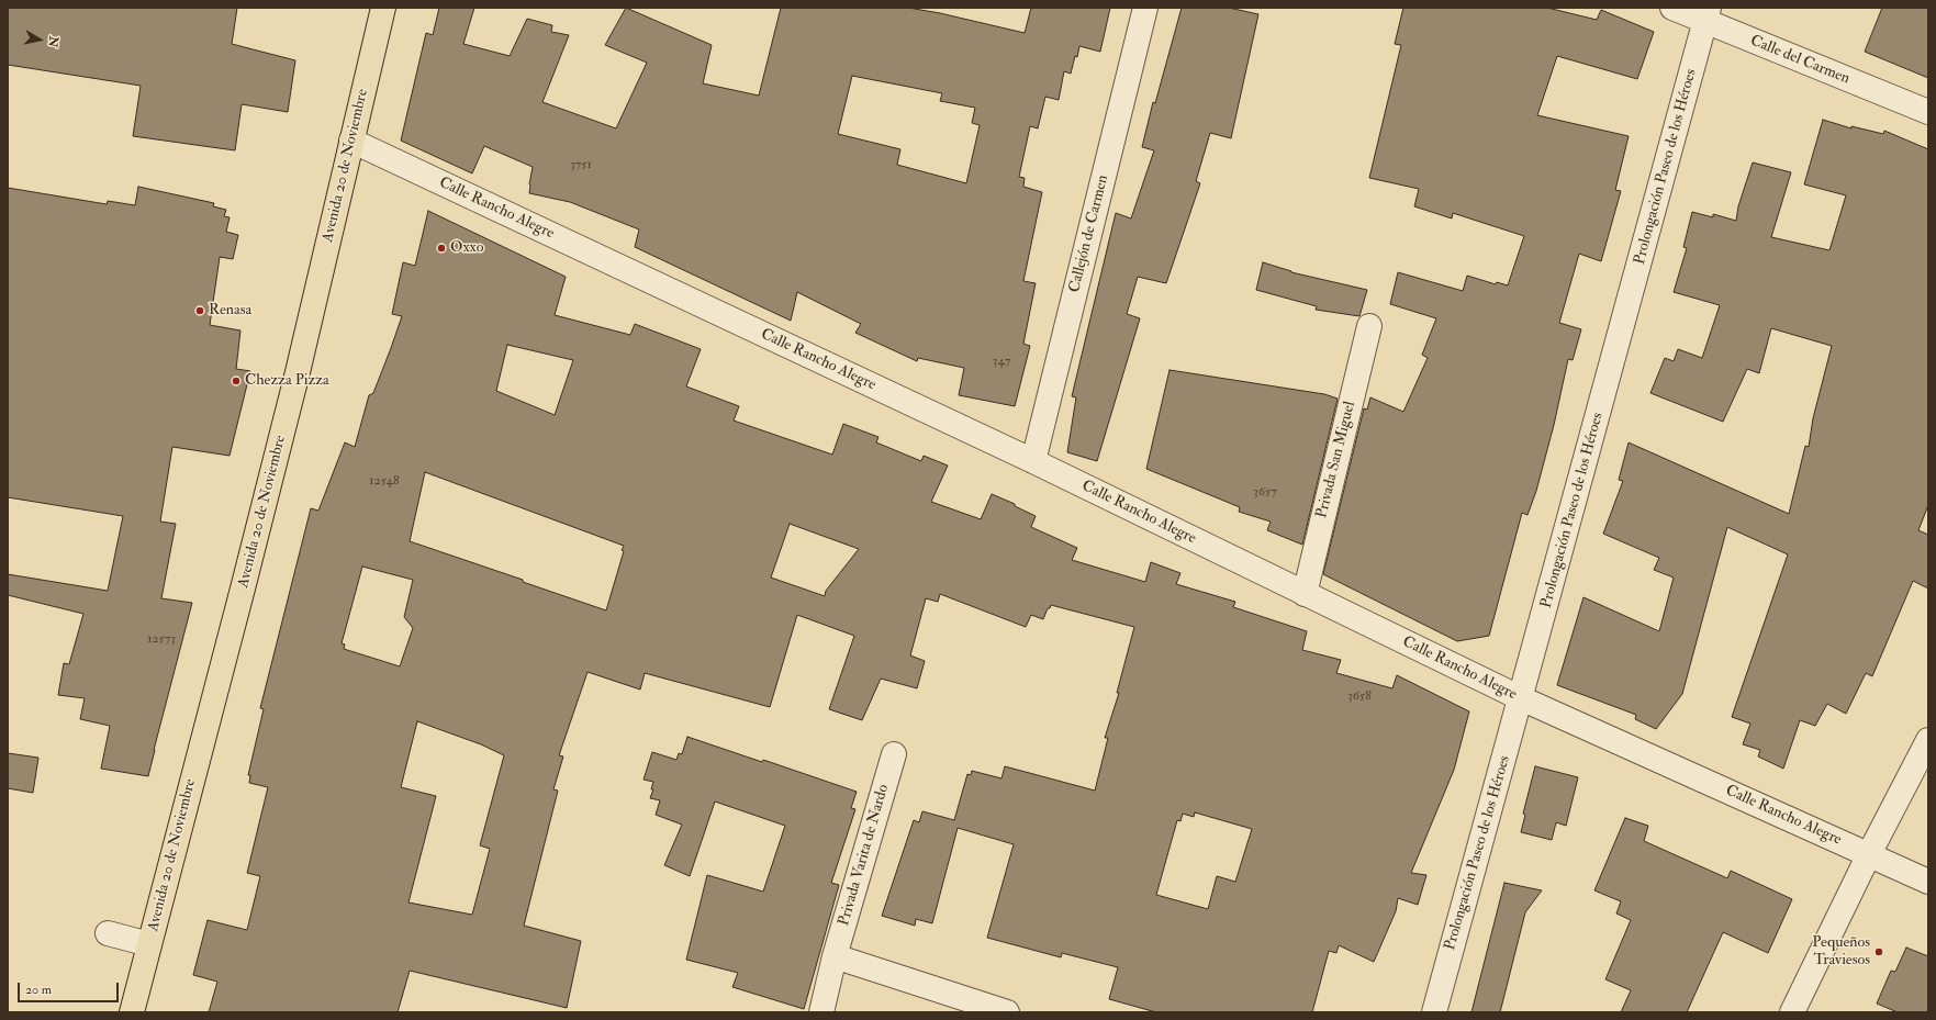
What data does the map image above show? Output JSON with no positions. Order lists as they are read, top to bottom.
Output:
{
  "streets": {
    "main road": ["Avenida 20 de Noviembre"],
    "street": [
      "Calle del Carmen",
      "Prolongación Paseo de los Héroes",
      "Calle Rancho Alegre",
      "Callejón de Carmen",
      "Privada San Miguel",
      "Privada Varita de Nardo"
    ]
  },
  "crossings": [
    ["Calle del Carmen", "Prolongación Paseo de los Héroes"],
    ["Avenida 20 de Noviembre", "Calle Rancho Alegre"],
    ["Prolongación Paseo de los Héroes", "Calle Rancho Alegre"],
    ["Calle Rancho Alegre", "Callejón de Carmen"],
    ["Calle Rancho Alegre", "Privada San Miguel"]
  ],
  "places": [
    "Oxxo",
    "Renasa",
    "Chezza Pizza",
    "Pequeños Traviesos"
  ],
  "house_numbers": [
    "3751",
    "347",
    "12548",
    "3657",
    "12573",
    "3658"
  ],
  "scale_bar": "20 m",
  "north": "right"
}
